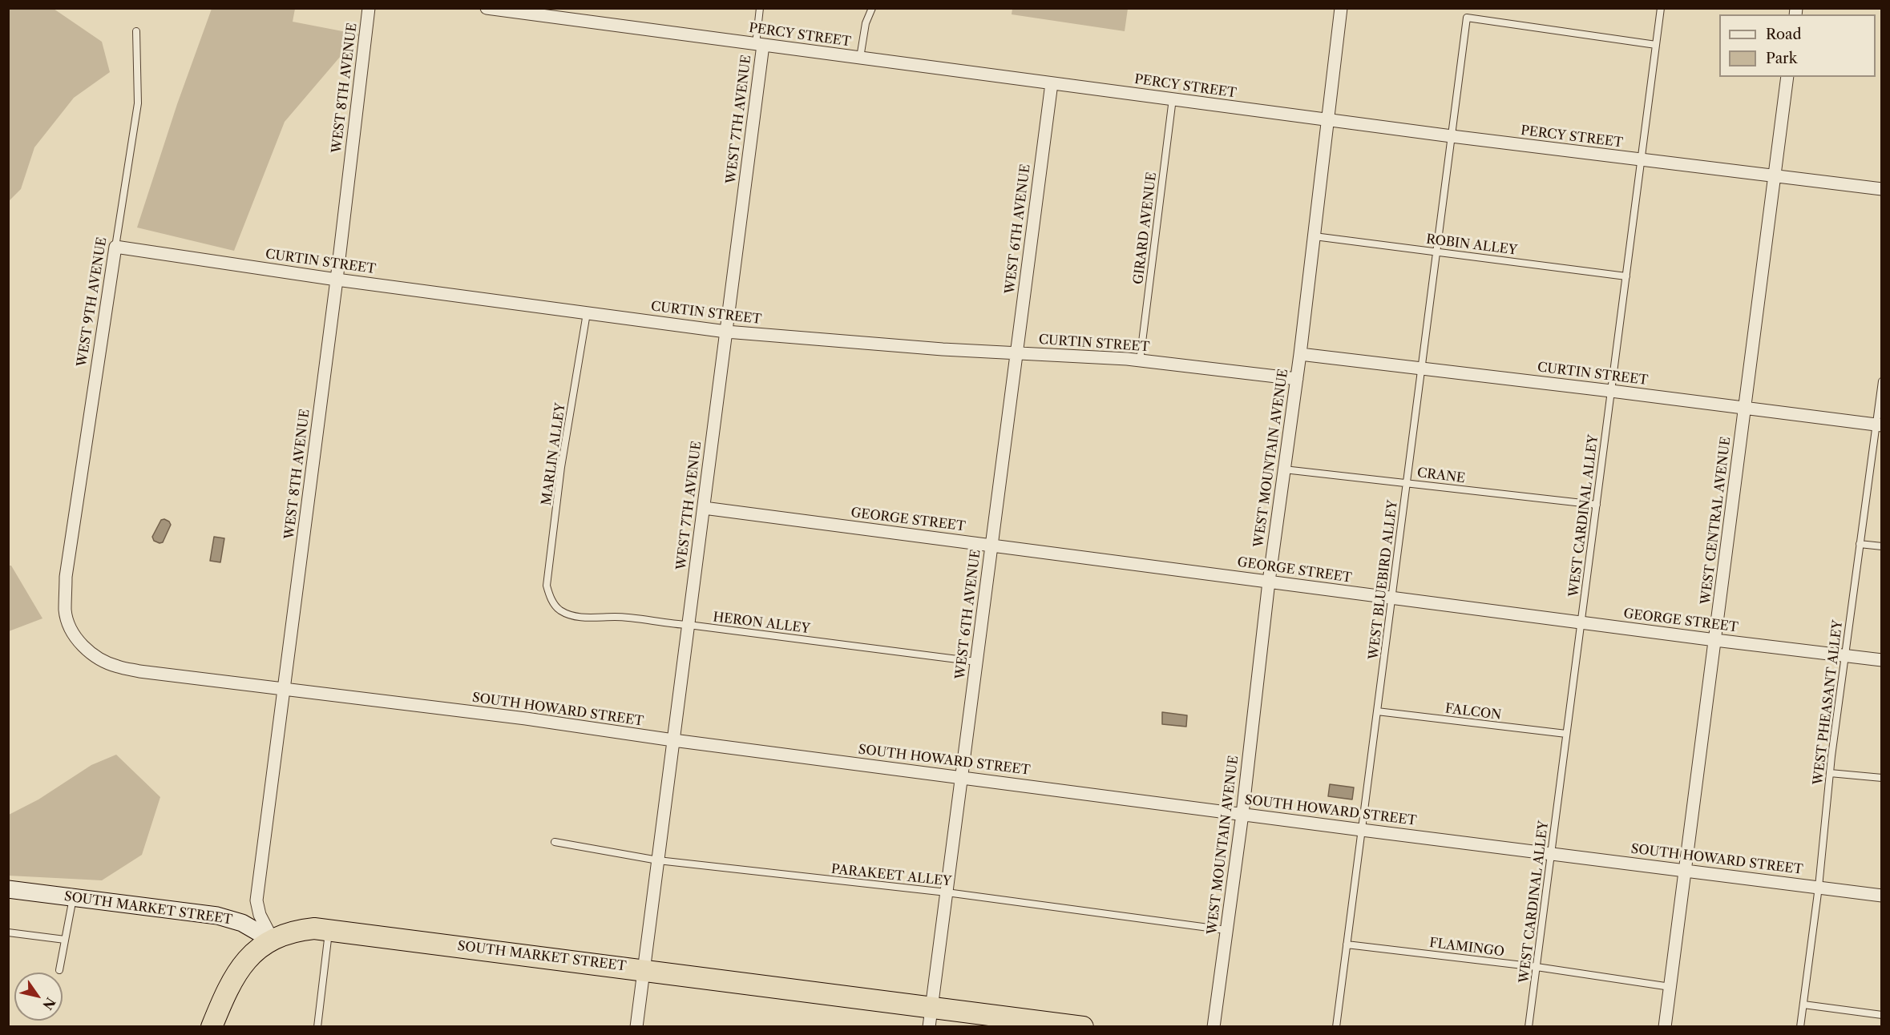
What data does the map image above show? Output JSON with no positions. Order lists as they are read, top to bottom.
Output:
{
  "streets": {
    "highway": ["SOUTH MARKET STREET"],
    "street": [
      "PERCY STREET",
      "WEST 8TH AVENUE",
      "WEST 7TH AVENUE",
      "WEST 6TH AVENUE",
      "CURTIN STREET",
      "WEST 9TH AVENUE",
      "WEST MOUNTAIN AVENUE",
      "GEORGE STREET",
      "WEST CENTRAL AVENUE",
      "SOUTH HOWARD STREET"
    ],
    "lane": [
      "GIRARD AVENUE",
      "ROBIN ALLEY",
      "MARLIN ALLEY",
      "CRANE",
      "WEST CARDINAL ALLEY",
      "WEST BLUEBIRD ALLEY",
      "HERON ALLEY",
      "WEST PHEASANT ALLEY",
      "FALCON",
      "PARAKEET ALLEY",
      "FLAMINGO"
    ]
  },
  "crossings": [
    ["PERCY STREET", "WEST 7TH AVENUE"],
    ["PERCY STREET", "GIRARD AVENUE"],
    ["PERCY STREET", "WEST 6TH AVENUE"],
    ["PERCY STREET", "WEST MOUNTAIN AVENUE"],
    ["PERCY STREET", "WEST CARDINAL ALLEY"],
    ["PERCY STREET", "WEST CENTRAL AVENUE"],
    ["PERCY STREET", "WEST BLUEBIRD ALLEY"],
    ["WEST 8TH AVENUE", "CURTIN STREET"],
    ["WEST 8TH AVENUE", "SOUTH HOWARD STREET"],
    ["WEST 8TH AVENUE", "SOUTH MARKET STREET"],
    ["WEST 7TH AVENUE", "CURTIN STREET"],
    ["WEST 7TH AVENUE", "GEORGE STREET"],
    ["WEST 7TH AVENUE", "HERON ALLEY"],
    ["WEST 7TH AVENUE", "SOUTH HOWARD STREET"],
    ["WEST 7TH AVENUE", "PARAKEET ALLEY"],
    ["WEST 7TH AVENUE", "SOUTH MARKET STREET"],
    ["GIRARD AVENUE", "CURTIN STREET"],
    ["WEST 6TH AVENUE", "CURTIN STREET"],
    ["WEST 6TH AVENUE", "GEORGE STREET"],
    ["WEST 6TH AVENUE", "HERON ALLEY"],
    ["WEST 6TH AVENUE", "SOUTH HOWARD STREET"],
    ["WEST 6TH AVENUE", "PARAKEET ALLEY"],
    ["WEST 6TH AVENUE", "SOUTH MARKET STREET"],
    ["ROBIN ALLEY", "WEST MOUNTAIN AVENUE"],
    ["ROBIN ALLEY", "WEST CARDINAL ALLEY"],
    ["ROBIN ALLEY", "WEST BLUEBIRD ALLEY"],
    ["CURTIN STREET", "WEST 9TH AVENUE"],
    ["CURTIN STREET", "MARLIN ALLEY"],
    ["CURTIN STREET", "WEST MOUNTAIN AVENUE"],
    ["CURTIN STREET", "WEST CARDINAL ALLEY"],
    ["CURTIN STREET", "WEST CENTRAL AVENUE"],
    ["CURTIN STREET", "WEST BLUEBIRD ALLEY"],
    ["CURTIN STREET", "WEST PHEASANT ALLEY"],
    ["WEST 9TH AVENUE", "SOUTH HOWARD STREET"],
    ["MARLIN ALLEY", "HERON ALLEY"],
    ["WEST MOUNTAIN AVENUE", "CRANE"],
    ["WEST MOUNTAIN AVENUE", "GEORGE STREET"],
    ["WEST MOUNTAIN AVENUE", "SOUTH HOWARD STREET"],
    ["WEST MOUNTAIN AVENUE", "PARAKEET ALLEY"],
    ["CRANE", "WEST CARDINAL ALLEY"],
    ["CRANE", "WEST BLUEBIRD ALLEY"],
    ["WEST CARDINAL ALLEY", "GEORGE STREET"],
    ["WEST CARDINAL ALLEY", "WEST BLUEBIRD ALLEY"],
    ["WEST CARDINAL ALLEY", "SOUTH HOWARD STREET"],
    ["WEST CARDINAL ALLEY", "FALCON"],
    ["WEST CARDINAL ALLEY", "FLAMINGO"],
    ["GEORGE STREET", "WEST CENTRAL AVENUE"],
    ["GEORGE STREET", "WEST BLUEBIRD ALLEY"],
    ["GEORGE STREET", "WEST PHEASANT ALLEY"],
    ["WEST CENTRAL AVENUE", "SOUTH HOWARD STREET"],
    ["WEST CENTRAL AVENUE", "FLAMINGO"],
    ["WEST BLUEBIRD ALLEY", "SOUTH HOWARD STREET"],
    ["WEST BLUEBIRD ALLEY", "FALCON"],
    ["WEST BLUEBIRD ALLEY", "FLAMINGO"],
    ["WEST PHEASANT ALLEY", "SOUTH HOWARD STREET"]
  ],
  "legend": ["Road", "Park"],
  "north": "bottom right"
}
